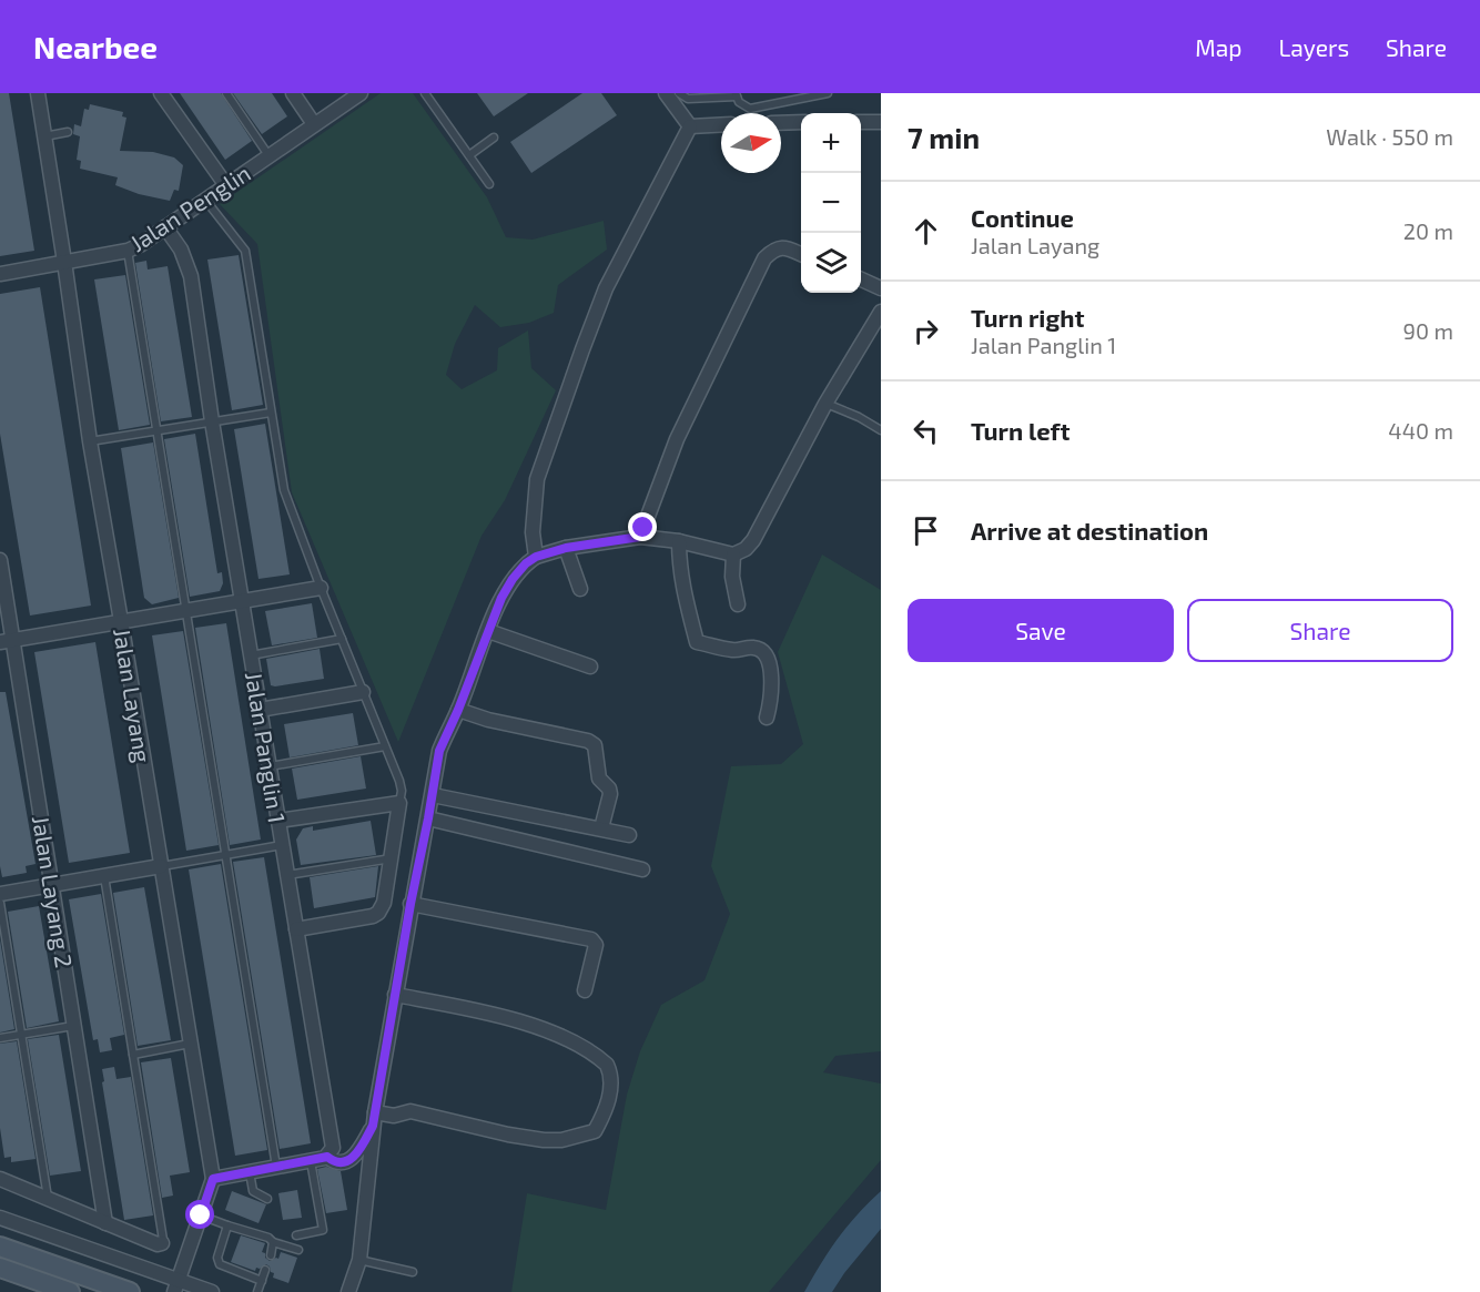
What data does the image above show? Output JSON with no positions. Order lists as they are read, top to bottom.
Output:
{
  "streets": {
    "street": [
      "Jalan Penglin",
      "Jalan Layang",
      "Jalan Panglin 1",
      "Jalan Layang 2"
    ]
  },
  "crossings": [
    ["Jalan Penglin", "Jalan Layang"],
    ["Jalan Penglin", "Jalan Panglin 1"]
  ],
  "north": "right",
  "page": {
    "header": "Nearbee",
    "nav": ["Map", "Layers", "Share"],
    "heading": ["7 min", "Walk · 550 m"],
    "map_buttons": ["+", "−"],
    "list": [
      ["Continue", "Jalan Layang", "20 m"],
      ["Turn right", "Jalan Panglin 1", "90 m"],
      ["Turn left", "440 m"],
      "Arrive at destination"
    ],
    "buttons": ["Save", "Share"]
  }
}
